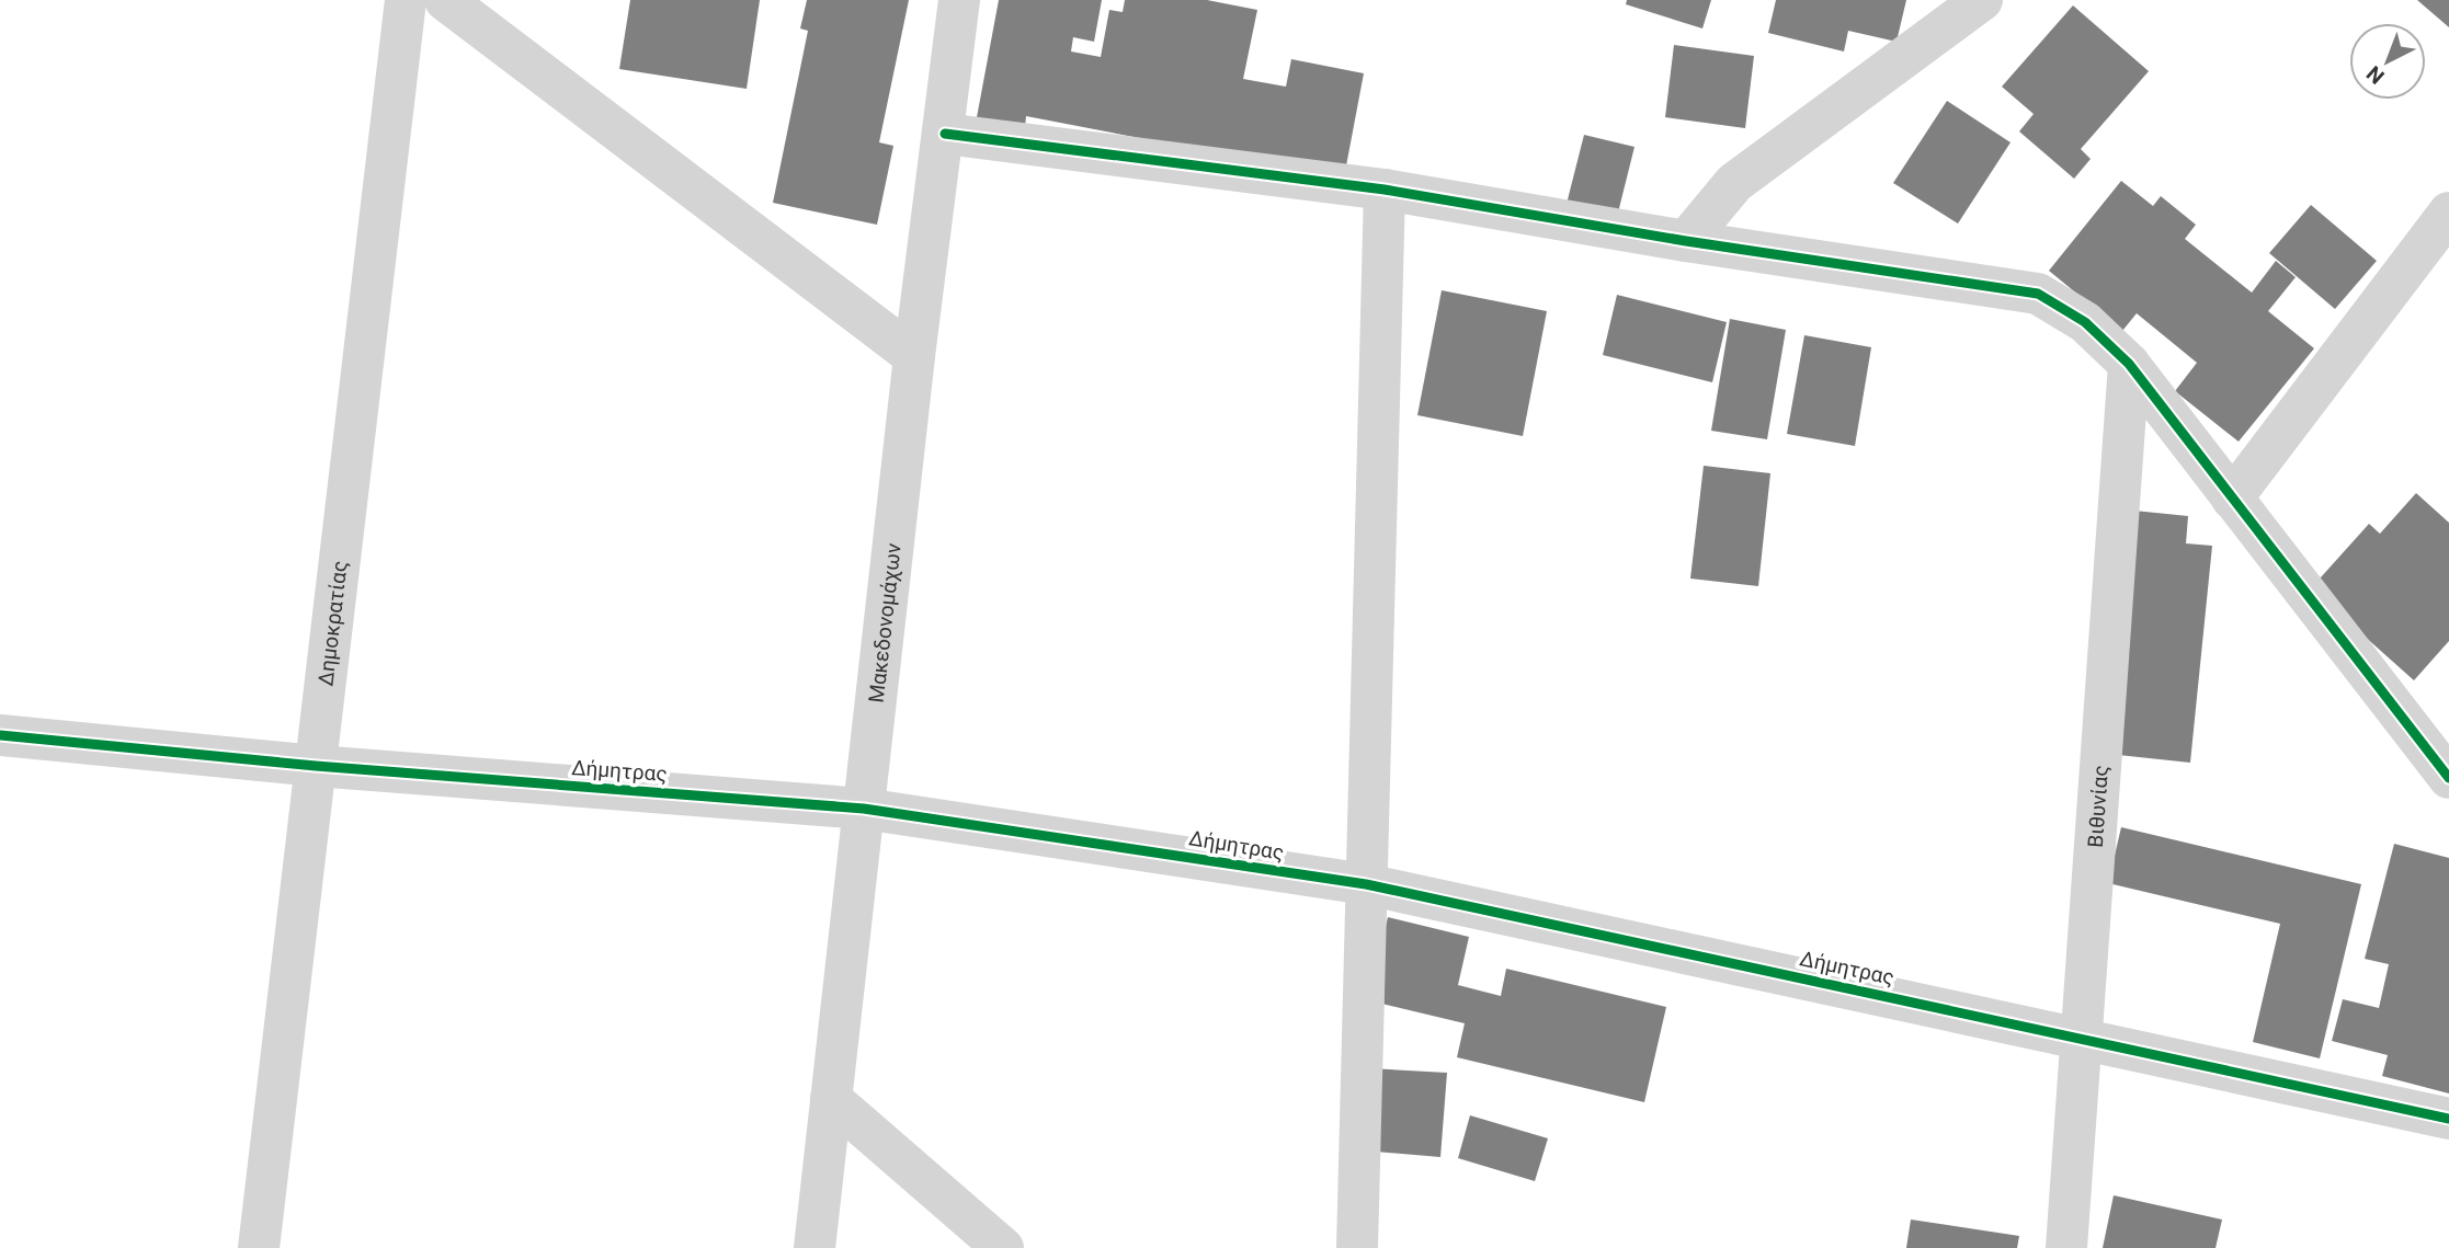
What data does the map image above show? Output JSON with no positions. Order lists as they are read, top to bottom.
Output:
{
  "streets": {
    "street": [
      "Μακεδονομάχων",
      "Δημοκρατίας",
      "Δήμητρας",
      "Βιθυνίας"
    ]
  },
  "crossings": [
    ["Μακεδονομάχων", "Δήμητρας"],
    ["Δημοκρατίας", "Δήμητρας"],
    ["Δήμητρας", "Βιθυνίας"]
  ],
  "north": "bottom left"
}
